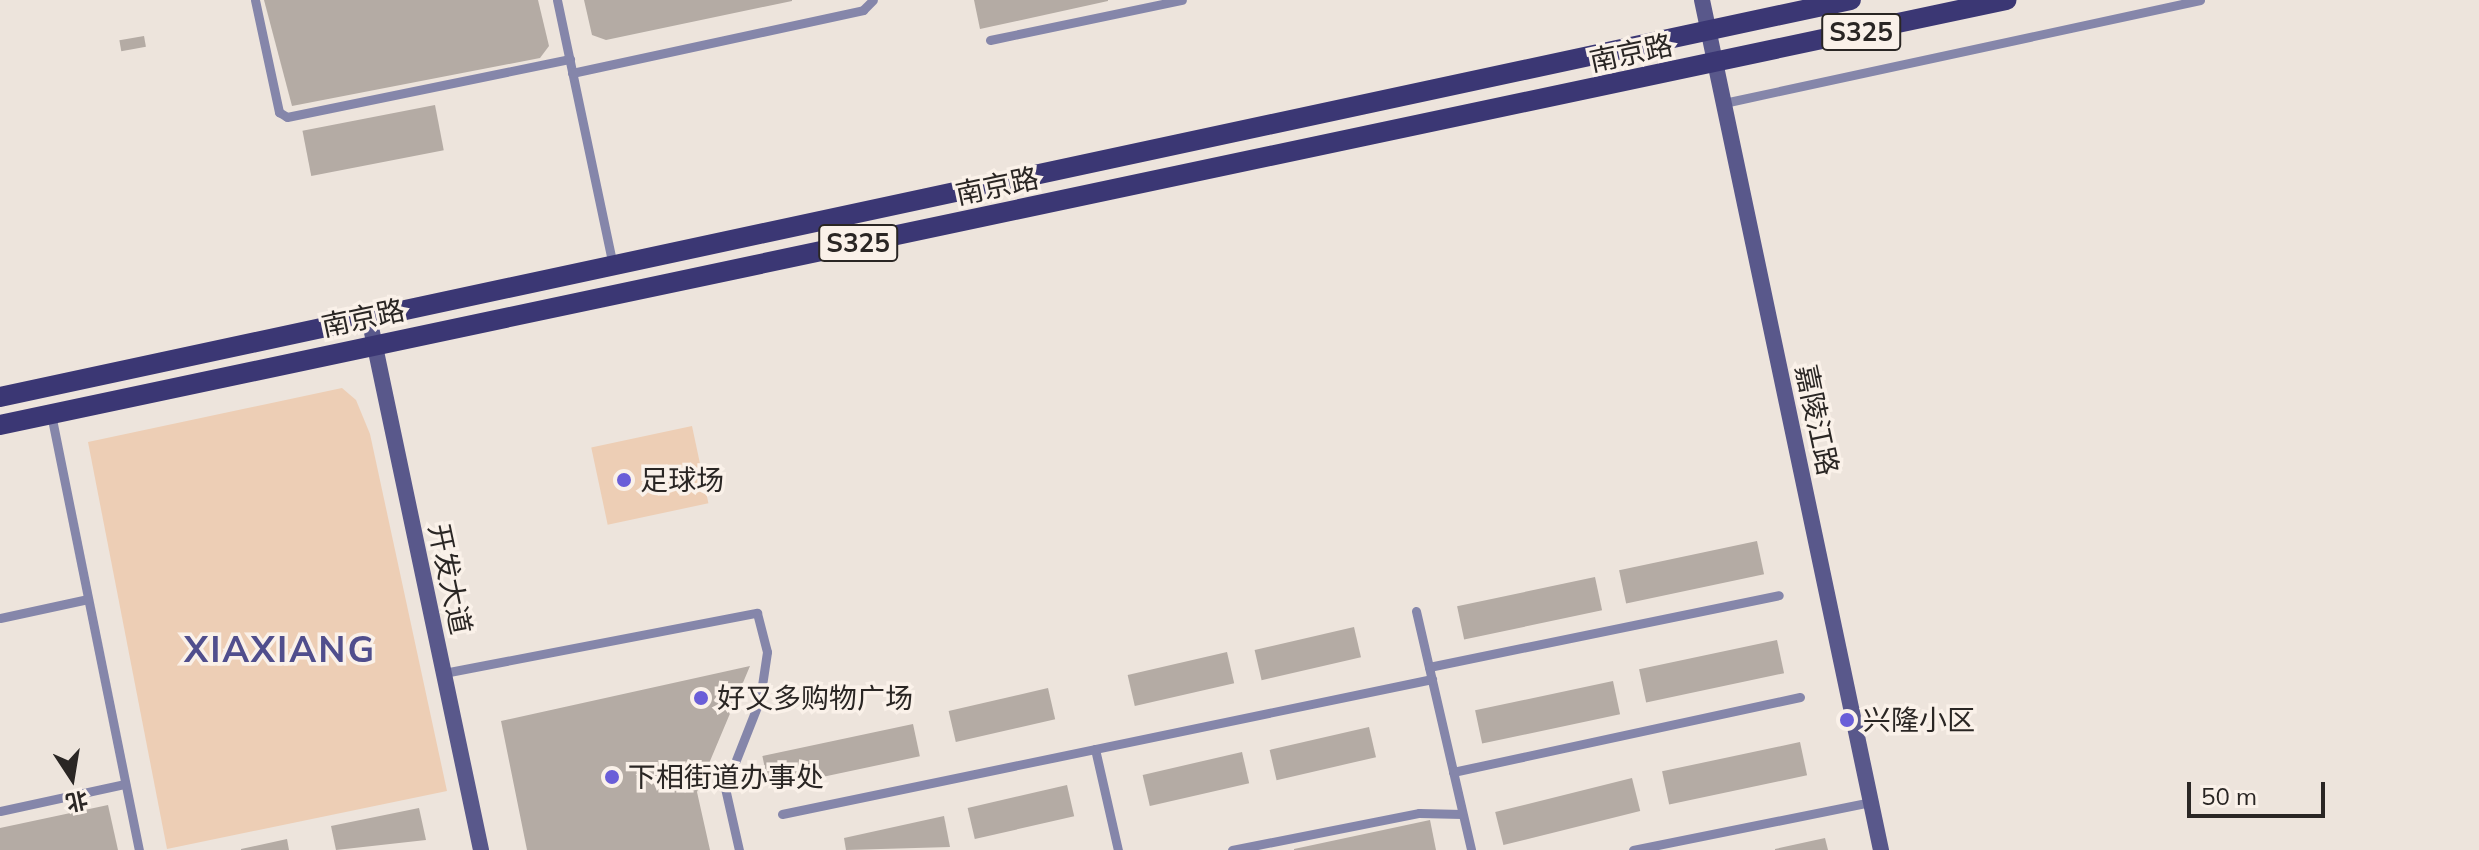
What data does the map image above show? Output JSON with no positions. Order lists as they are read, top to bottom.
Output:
{
  "streets": {
    "main road": ["S325", "南京路"],
    "street": ["嘉陵江路", "开发大道"]
  },
  "crossings": [
    ["南京路", "嘉陵江路"],
    ["南京路", "开发大道"]
  ],
  "districts": ["XIAXIANG"],
  "places": [
    "足球场",
    "好又多购物广场",
    "兴隆小区",
    "下相街道办事处"
  ],
  "scale_bar": "50 m",
  "north": "bottom"
}
